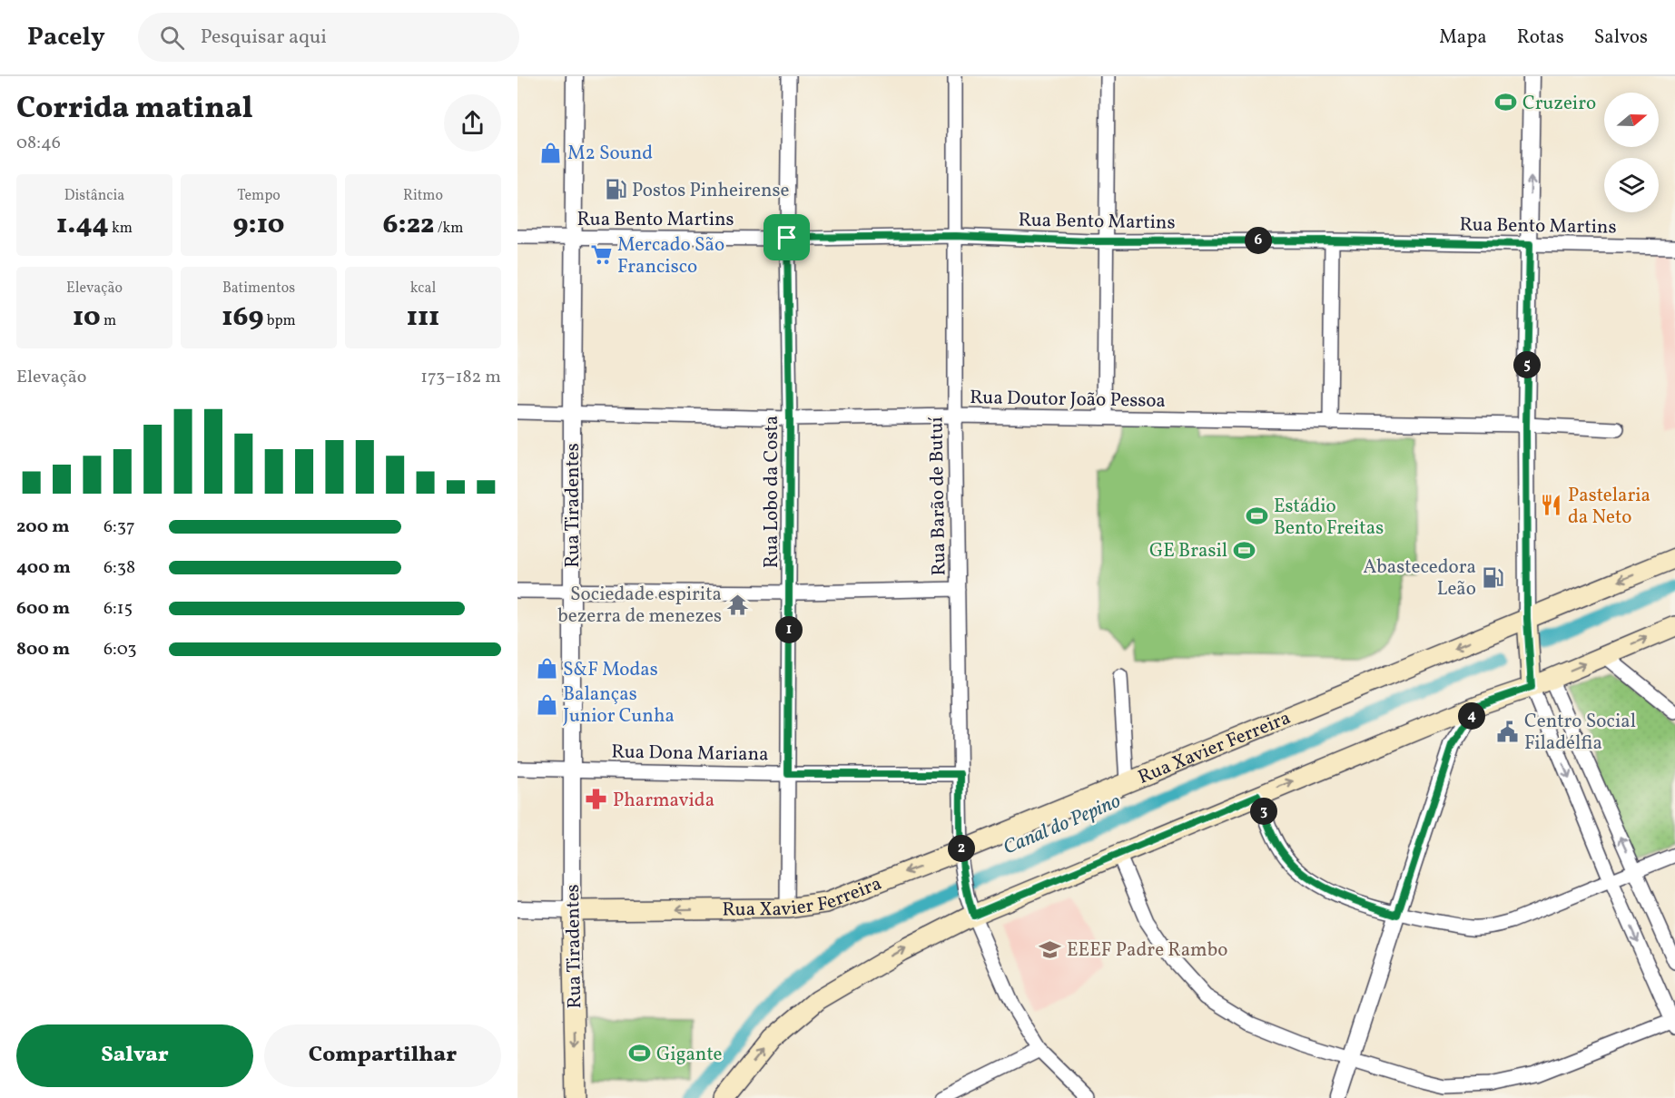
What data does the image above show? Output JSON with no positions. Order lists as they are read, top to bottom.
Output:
{
  "streets": {
    "main road": ["Rua Tiradentes", "Rua Xavier Ferreira"],
    "street": [
      "Rua Bento Martins",
      "Rua Doutor João Pessoa",
      "Rua Lobo da Costa",
      "Rua Barão de Butuí",
      "Rua Dona Mariana"
    ]
  },
  "crossings": [
    ["Rua Bento Martins", "Rua Lobo da Costa"],
    ["Rua Bento Martins", "Rua Barão de Butuí"],
    ["Rua Bento Martins", "Rua Tiradentes"],
    ["Rua Doutor João Pessoa", "Rua Lobo da Costa"],
    ["Rua Doutor João Pessoa", "Rua Barão de Butuí"],
    ["Rua Doutor João Pessoa", "Rua Tiradentes"],
    ["Rua Lobo da Costa", "Rua Xavier Ferreira"],
    ["Rua Lobo da Costa", "Rua Dona Mariana"],
    ["Rua Barão de Butuí", "Rua Xavier Ferreira"],
    ["Rua Barão de Butuí", "Rua Dona Mariana"],
    ["Rua Tiradentes", "Rua Xavier Ferreira"],
    ["Rua Tiradentes", "Rua Dona Mariana"]
  ],
  "water": ["Canal do Pepino"],
  "places": {
    "sports": [
      "Cruzeiro",
      "Estádio Bento Freitas",
      "GE Brasil",
      "Gigante"
    ],
    "shop": ["M2 Sound", "S&F Modas", "Balanças Junior Cunha"],
    "fuel station": ["Postos Pinheirense", "Abastecedora Leão"],
    "supermarket": ["Mercado São Francisco"],
    "restaurant": ["Pastelaria da Neto"],
    "temple": ["Sociedade espirita bezerra de menezes"],
    "public building": ["Centro Social Filadélfia"],
    "pharmacy": ["Pharmavida"],
    "school or university": ["EEEF Padre Rambo"]
  },
  "north": "right",
  "page": {
    "header": "Pacely",
    "search": "Pesquisar aqui",
    "nav": ["Mapa", "Rotas", "Salvos"],
    "heading": ["Corrida matinal", "08:46"],
    "stats": [
      ["Distância", "1.44 km"],
      ["Tempo", "9:10"],
      ["Ritmo", "6:22 /km"],
      ["Elevação", "10 m"],
      ["Batimentos", "169 bpm"],
      ["kcal", "111"]
    ],
    "pins": [
      "6",
      "5",
      "1",
      "4",
      "3",
      "2"
    ],
    "chart": ["Elevação", "173–182 m"],
    "list": [
      {
        "name": "200 m",
        "note": "6:37"
      },
      {
        "name": "400 m",
        "note": "6:38"
      },
      {
        "name": "600 m",
        "note": "6:15"
      },
      {
        "name": "800 m",
        "note": "6:03"
      }
    ],
    "buttons": ["Salvar", "Compartilhar"]
  }
}
